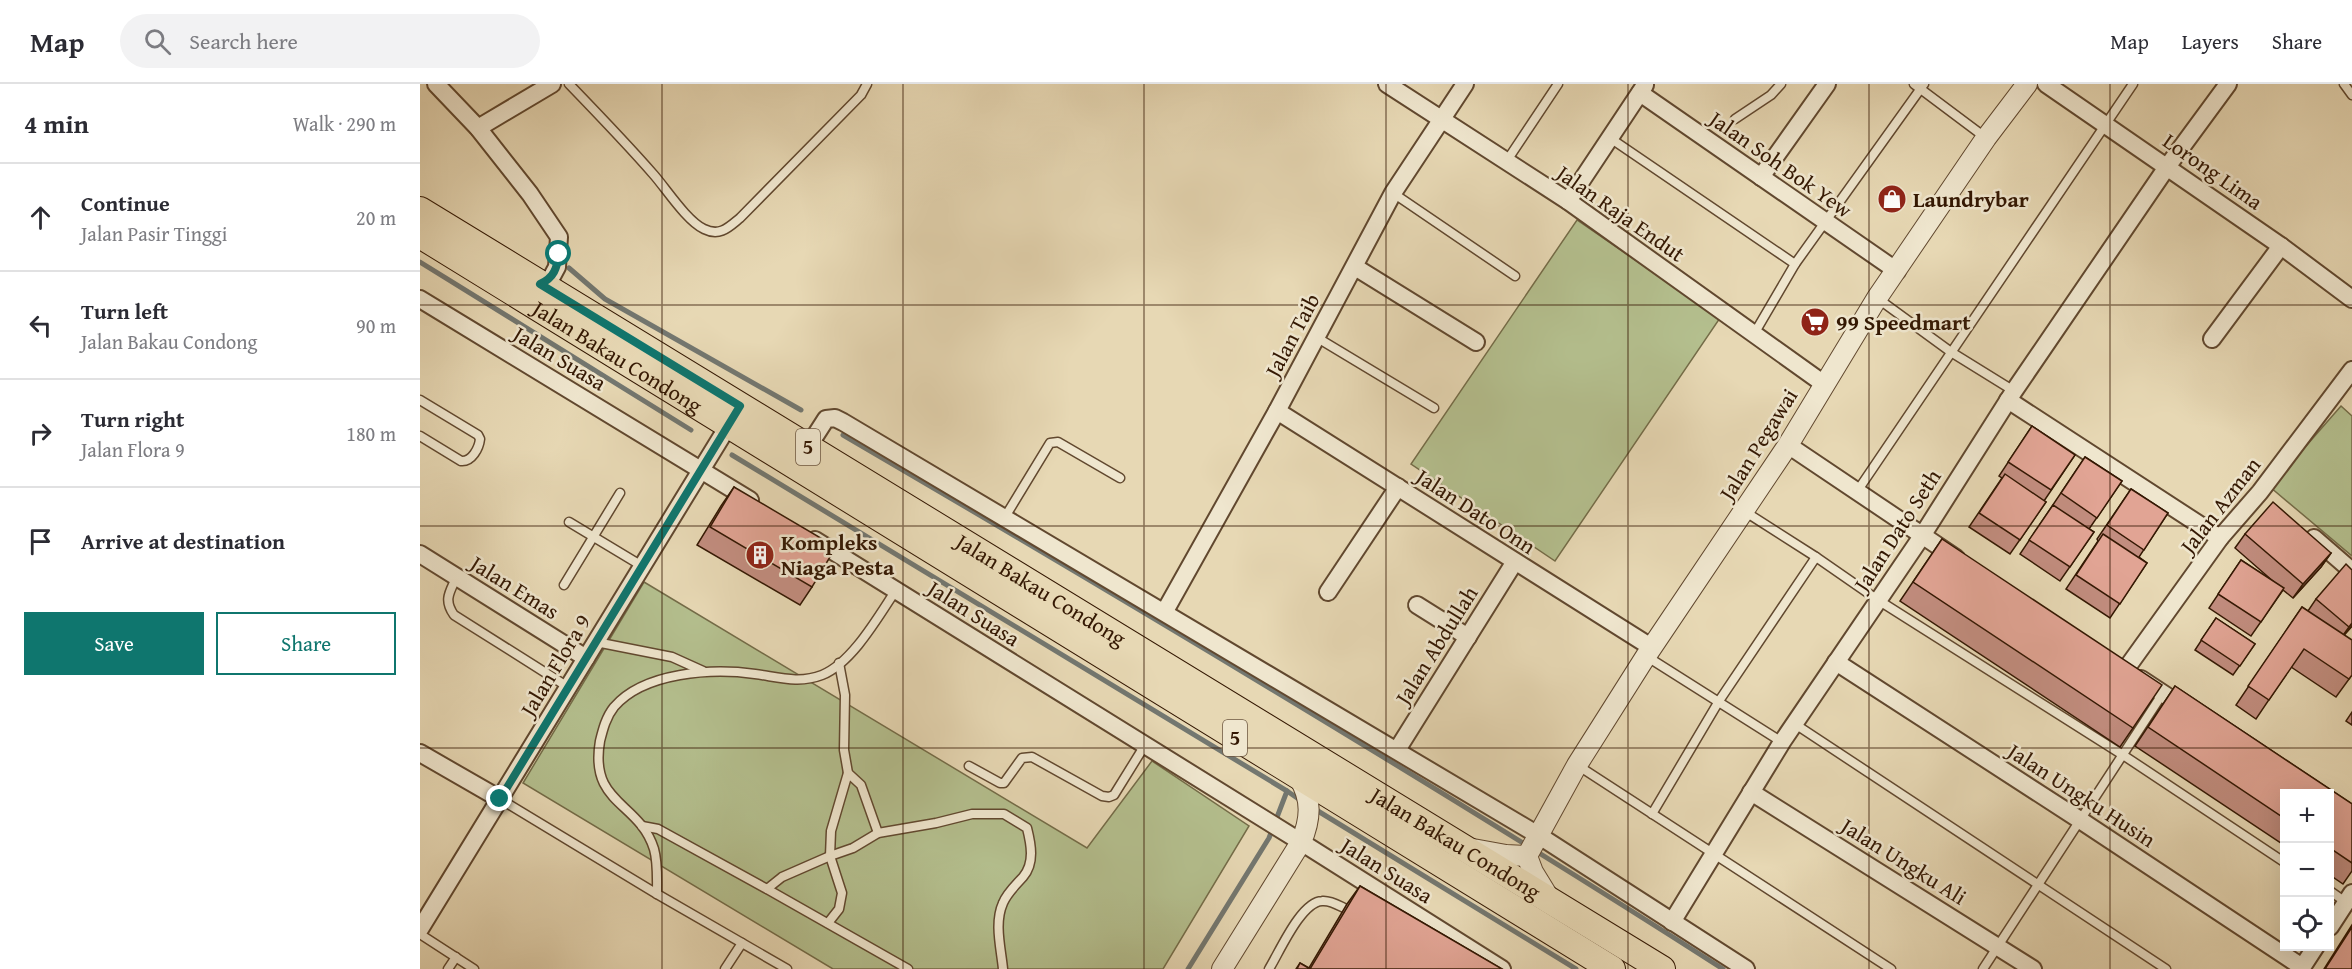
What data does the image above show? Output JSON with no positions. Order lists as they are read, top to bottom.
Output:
{
  "streets": {
    "main road": ["Jalan Bakau Condong", "5"],
    "street": [
      "Jalan Soh Bok Yew",
      "Lorong Lima",
      "Jalan Raja Endut",
      "Jalan Taib",
      "Jalan Suasa",
      "Jalan Pegawai",
      "Jalan Azman",
      "Jalan Dato Onn",
      "Jalan Dato Seth",
      "Jalan Emas",
      "Jalan Abdullah",
      "Jalan Flora 9",
      "Jalan Ungku Husin",
      "Jalan Ungku Ali"
    ]
  },
  "crossings": [
    ["Jalan Soh Bok Yew", "Jalan Pegawai"],
    ["Lorong Lima", "Jalan Dato Seth"],
    ["Jalan Raja Endut", "Jalan Taib"],
    ["Jalan Raja Endut", "Jalan Pegawai"],
    ["Jalan Taib", "Jalan Dato Onn"],
    ["Jalan Bakau Condong", "Jalan Flora 9"],
    ["Jalan Suasa", "Jalan Flora 9"],
    ["Jalan Pegawai", "Jalan Dato Onn"],
    ["Jalan Dato Onn", "Jalan Abdullah"],
    ["Jalan Dato Seth", "Jalan Ungku Husin"],
    ["Jalan Dato Seth", "Jalan Ungku Ali"],
    ["Jalan Emas", "Jalan Flora 9"]
  ],
  "places": {
    "shop": ["Laundrybar"],
    "supermarket": ["99 Speedmart"],
    "building": ["Kompleks Niaga Pesta"]
  },
  "page": {
    "header": "Map",
    "search": "Search here",
    "nav": ["Map", "Layers", "Share"],
    "heading": ["4 min", "Walk · 290 m"],
    "list": [
      ["Continue", "Jalan Pasir Tinggi", "20 m"],
      ["Turn left", "Jalan Bakau Condong", "90 m"],
      ["Turn right", "Jalan Flora 9", "180 m"],
      "Arrive at destination"
    ],
    "buttons": ["Save", "Share"],
    "map_buttons": ["+", "−"]
  }
}
